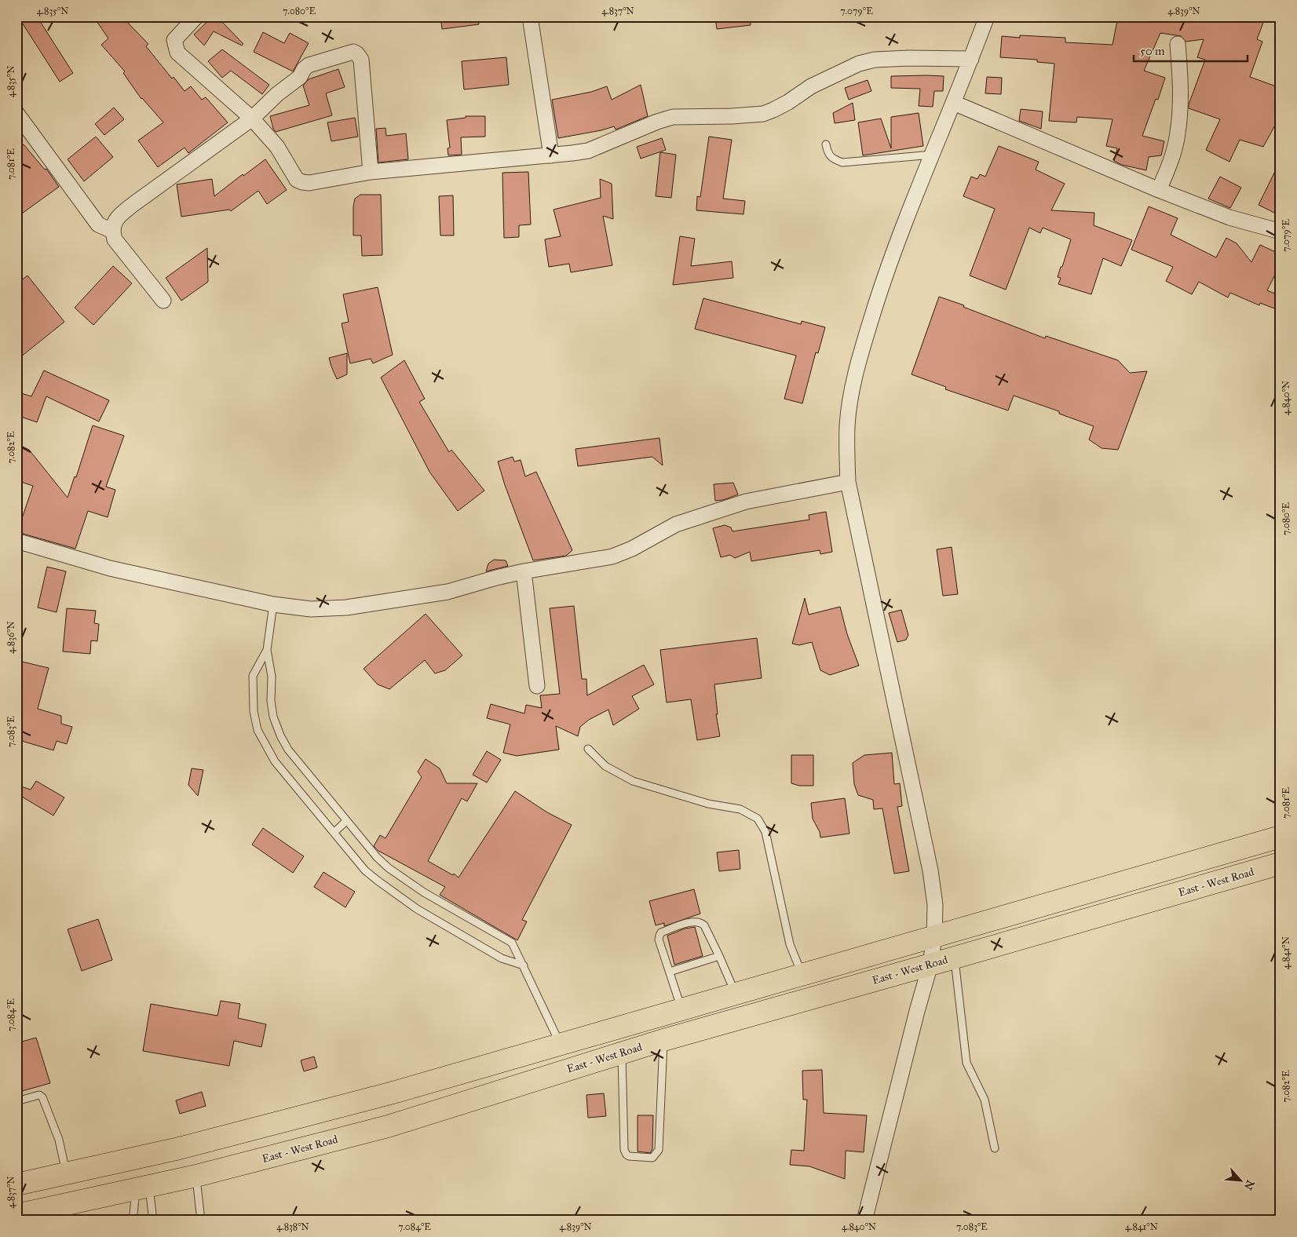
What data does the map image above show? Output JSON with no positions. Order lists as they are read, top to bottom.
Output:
{
  "streets": {
    "main road": ["East - West Road"]
  },
  "scale_bar": "50 m",
  "north": "bottom right",
  "coordinates": [
    "4.835°N",
    "7.080°E",
    "4.837°N",
    "7.079°E",
    "4.839°N",
    "7.081°E",
    "4.840°N",
    "7.082°E",
    "4.836°N",
    "7.083°E",
    "4.841°N",
    "7.084°E",
    "4.838°N"
  ]
}
